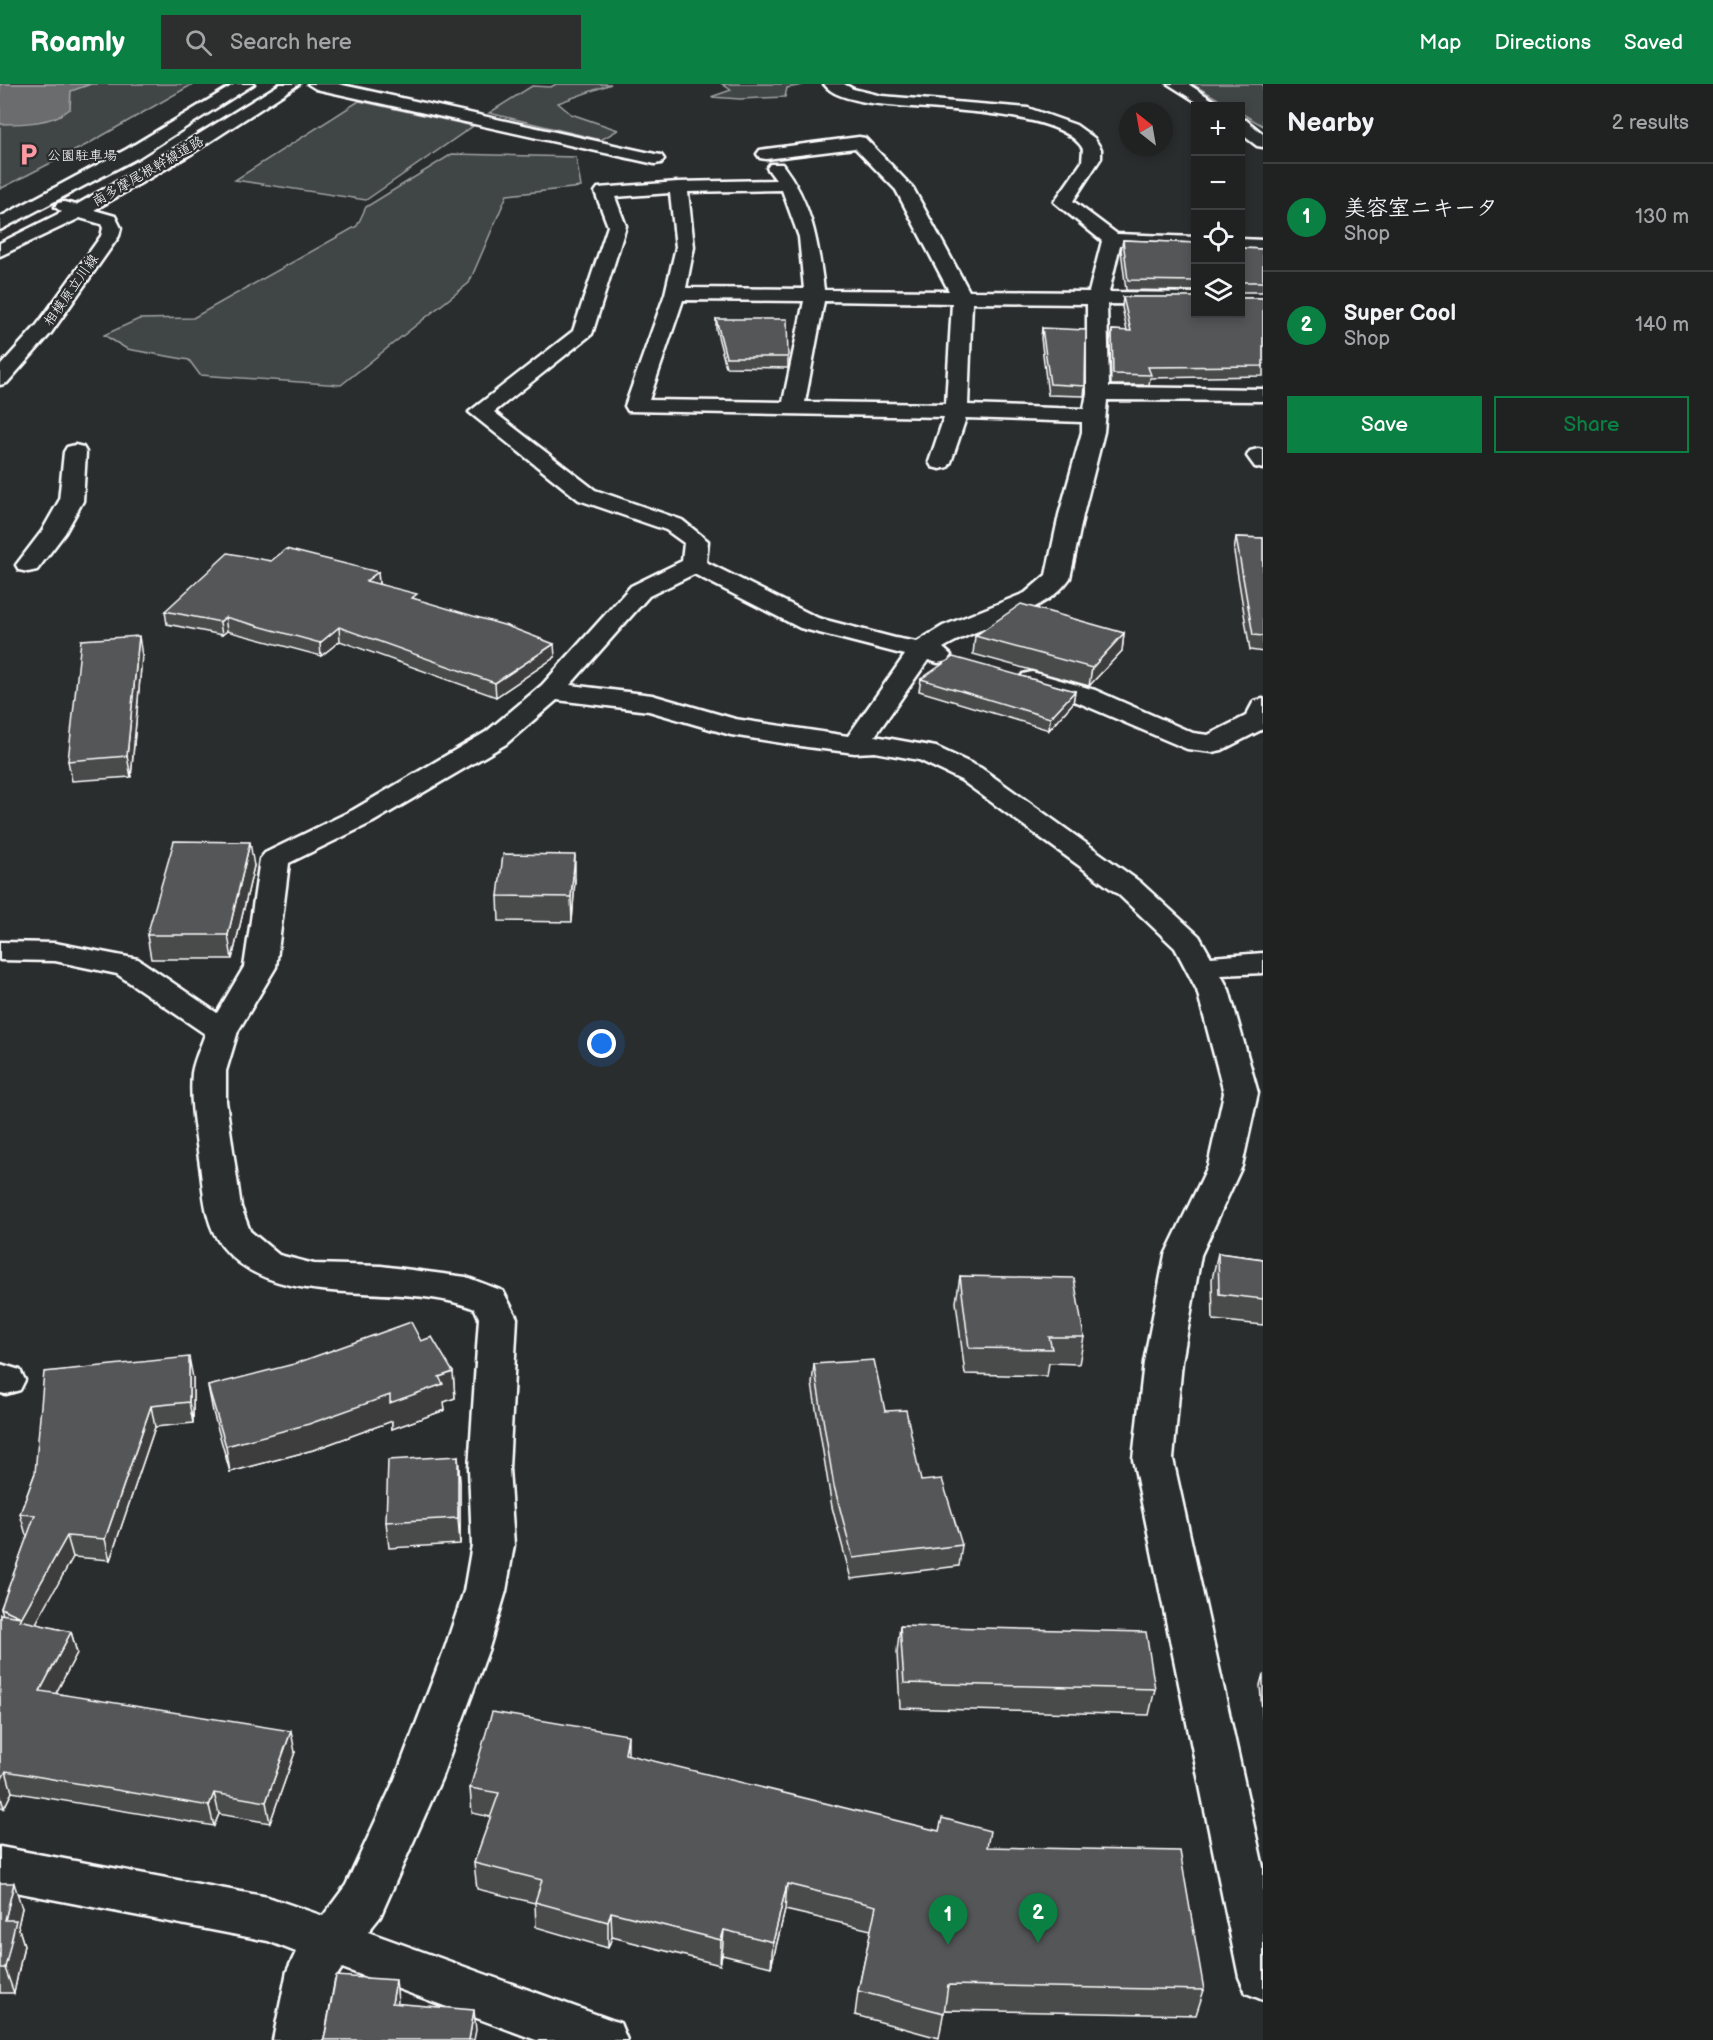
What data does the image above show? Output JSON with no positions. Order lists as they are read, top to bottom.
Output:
{
  "streets": {
    "street": ["南多摩尾根幹線道路", "相模原立川線"]
  },
  "crossings": [
    ["南多摩尾根幹線道路", "相模原立川線"]
  ],
  "places": {
    "parking": ["公園駐車場"]
  },
  "north": "top left",
  "page": {
    "header": "Roamly",
    "search": "Search here",
    "nav": ["Map", "Directions", "Saved"],
    "heading": ["Nearby", "2 results"],
    "map_buttons": ["+", "−"],
    "list": [
      {
        "mark": "1",
        "name": "美容室ニキータ",
        "note": "Shop",
        "value": "130 m"
      },
      {
        "mark": "2",
        "name": "Super Cool",
        "note": "Shop",
        "value": "140 m"
      }
    ],
    "buttons": ["Save", "Share"],
    "pins": ["2", "1"]
  }
}
